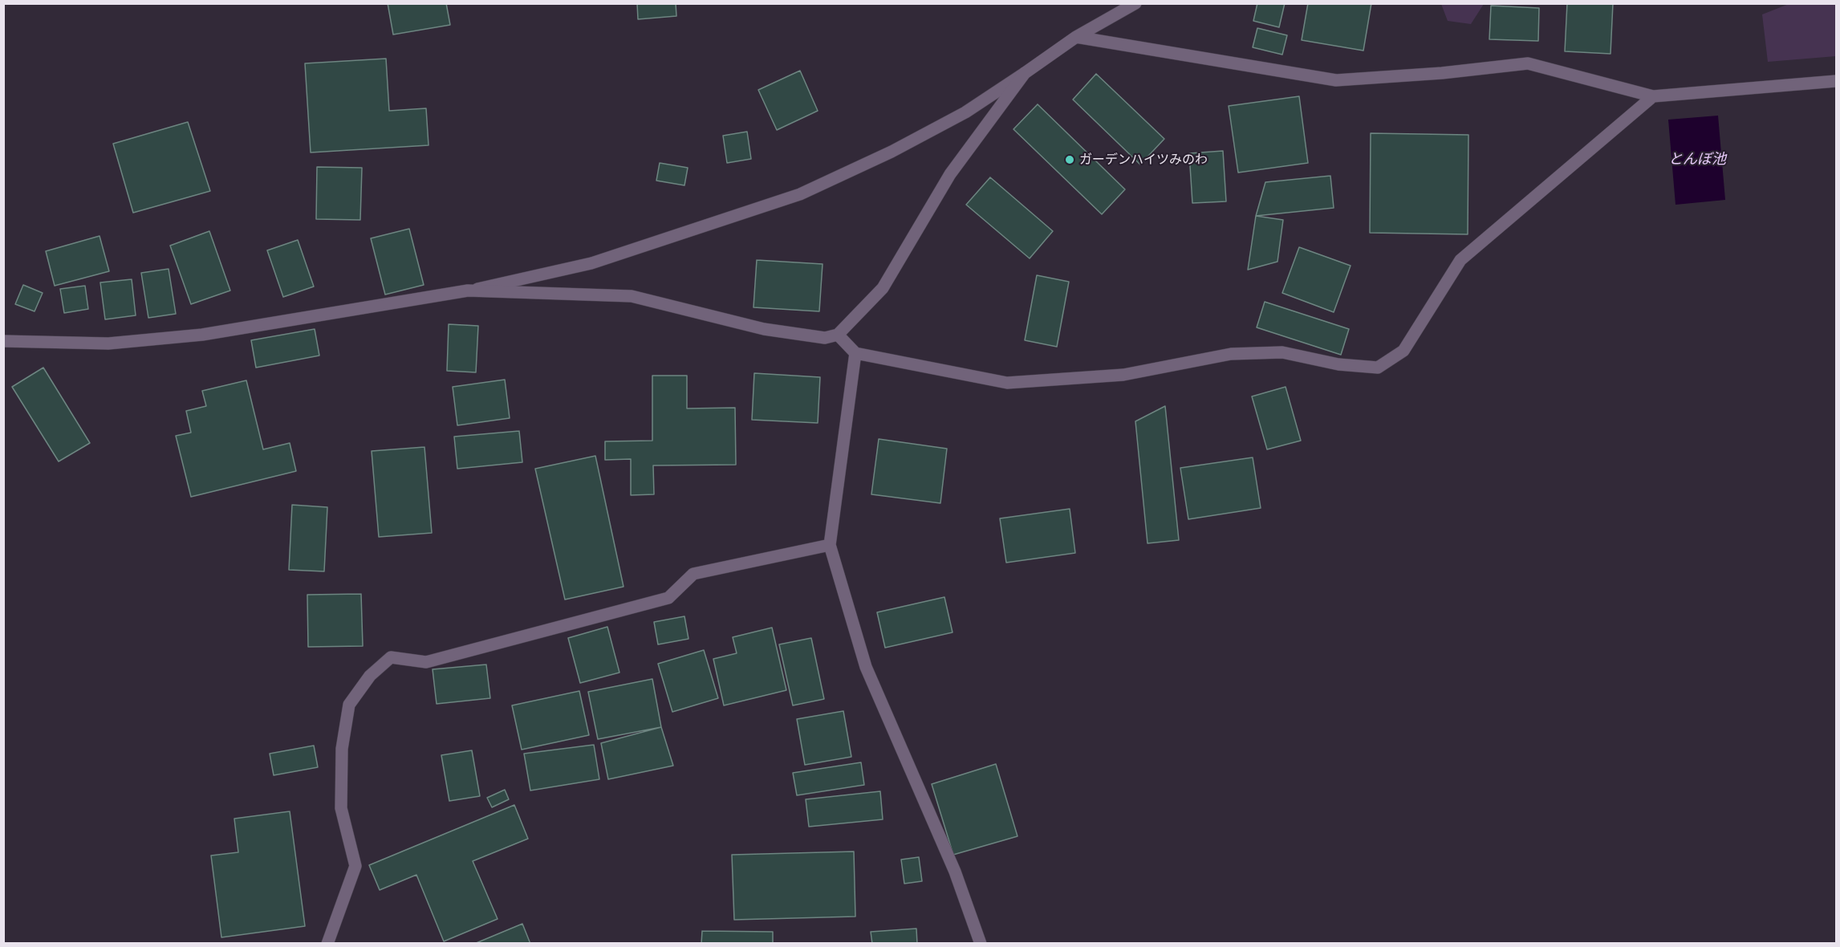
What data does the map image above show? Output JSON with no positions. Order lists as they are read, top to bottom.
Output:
{
  "water": ["とんぼ池"],
  "places": ["ガーデンハイツみのわ"]
}
